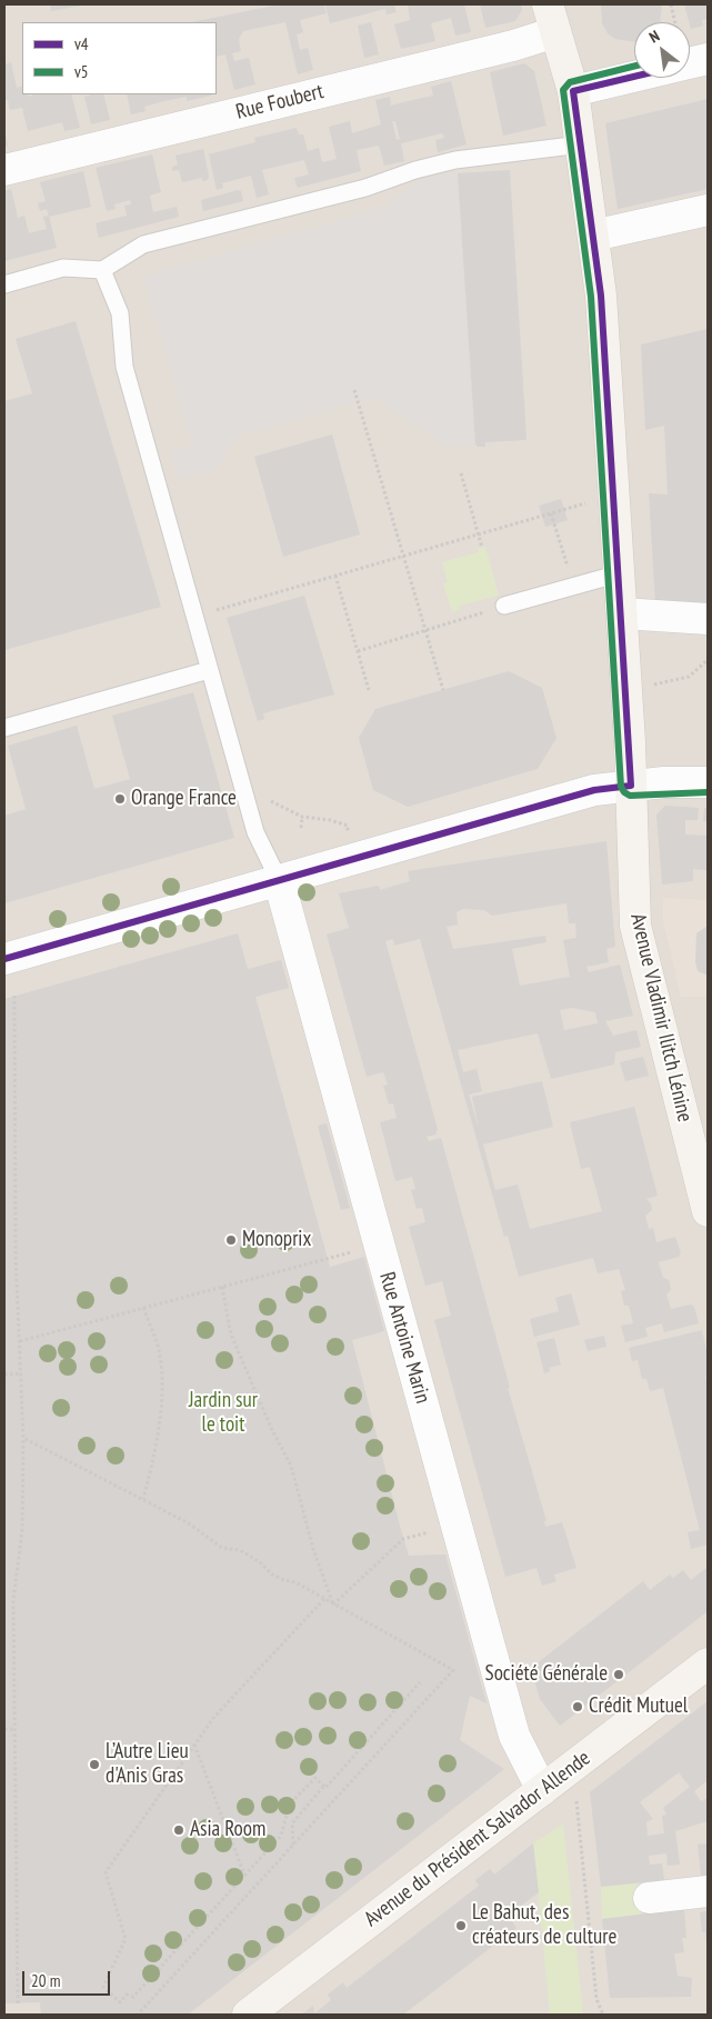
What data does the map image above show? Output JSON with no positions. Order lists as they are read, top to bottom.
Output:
{
  "streets": {
    "street": [
      "Rue Foubert",
      "Avenue Vladimir Ilitch Lénine",
      "Rue Antoine Marin",
      "Avenue du Président Salvador Allende"
    ]
  },
  "crossings": [
    ["Rue Foubert", "Avenue Vladimir Ilitch Lénine"],
    ["Rue Antoine Marin", "Avenue du Président Salvador Allende"]
  ],
  "parks": ["Jardin sur le toit"],
  "places": [
    "Orange France",
    "Monoprix",
    "Société Générale",
    "Crédit Mutuel",
    "L’Autre Lieu d'Anis Gras",
    "Asia Room",
    "Le Bahut, des créateurs de culture"
  ],
  "lines": ["transit line v5", "transit line v4"],
  "legend": ["v4", "v5"],
  "scale_bar": "20 m",
  "north": "top left"
}
